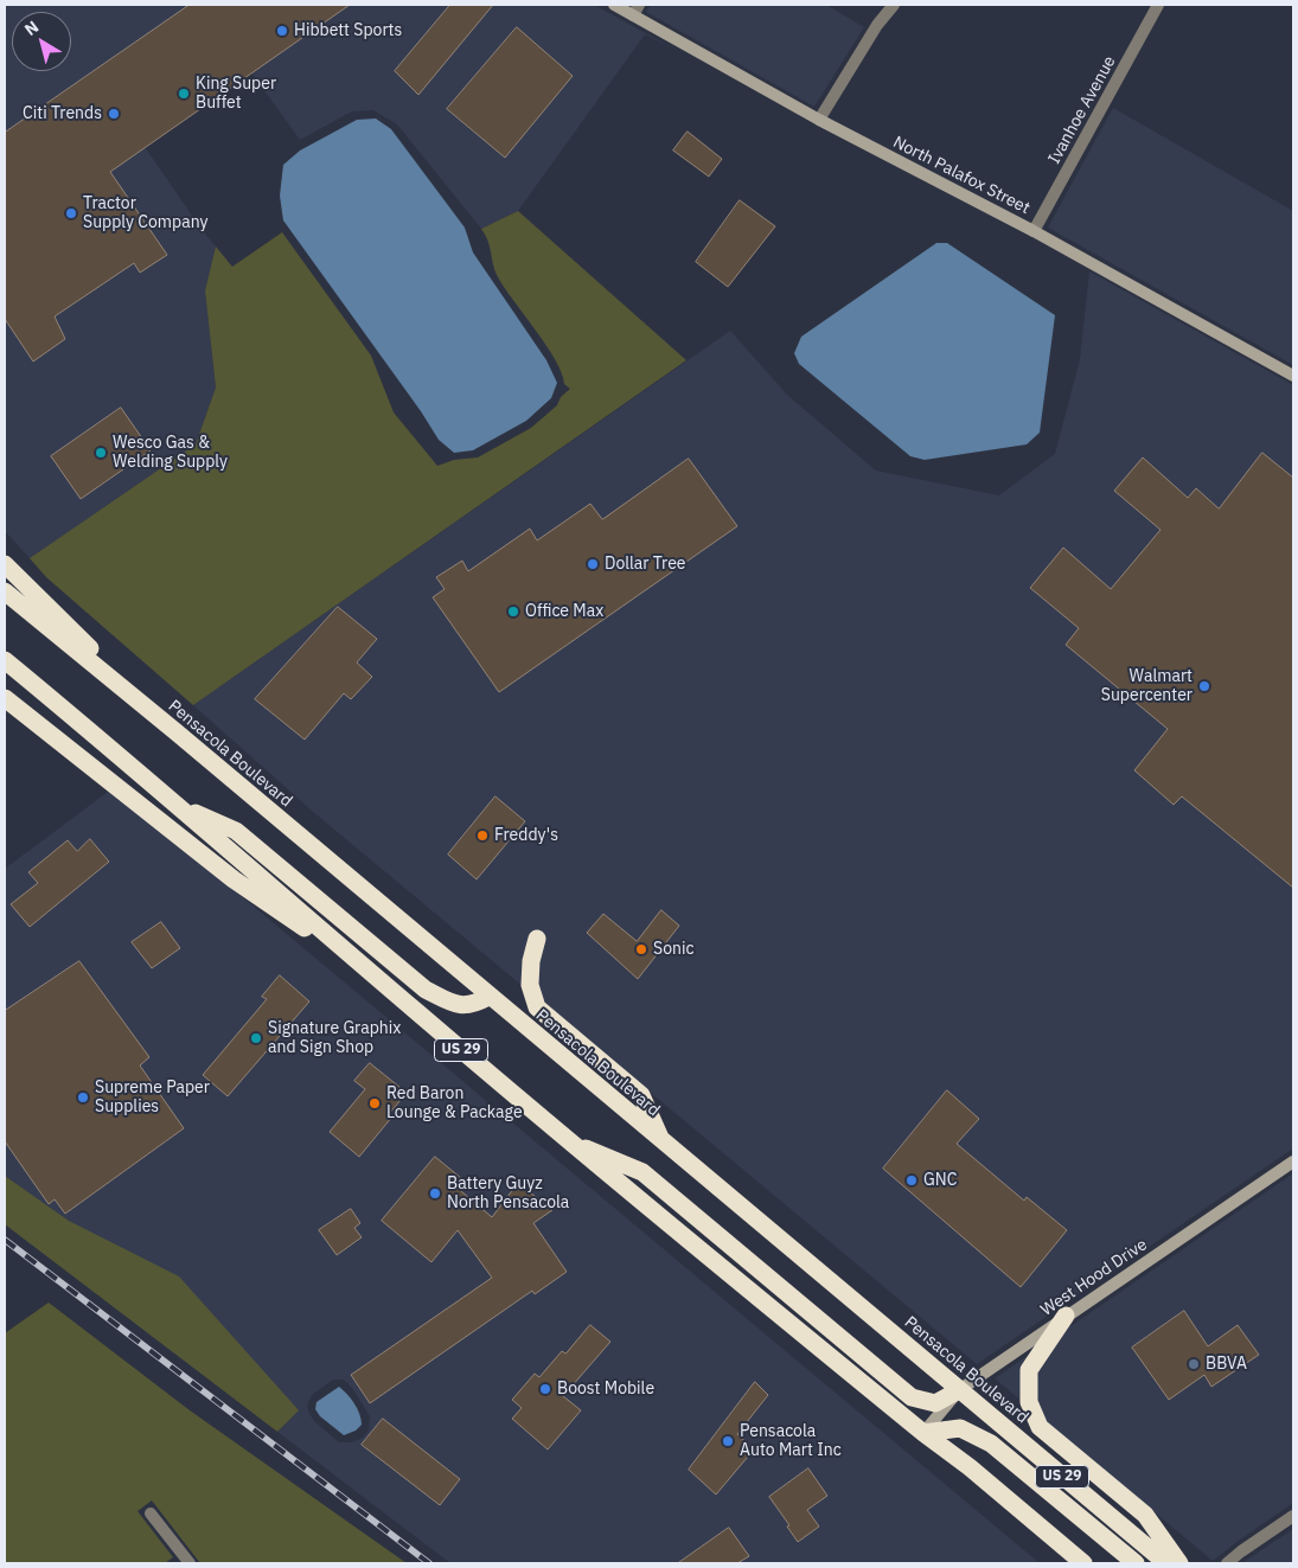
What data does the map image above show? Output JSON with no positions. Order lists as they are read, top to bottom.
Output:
{
  "streets": {
    "highway": ["Pensacola Boulevard", "US 29"],
    "main road": ["North Palafox Street", "West Hood Drive"],
    "street": ["Ivanhoe Avenue"]
  },
  "crossings": [
    ["Ivanhoe Avenue", "North Palafox Street"],
    ["Pensacola Boulevard", "West Hood Drive"],
    ["US 29", "West Hood Drive"]
  ],
  "places": [
    "Hibbett Sports",
    "King Super Buffet",
    "Citi Trends",
    "Tractor Supply Company",
    "Wesco Gas & Welding Supply",
    "Dollar Tree",
    "Office Max",
    "Walmart Supercenter",
    "Freddy's",
    "Sonic",
    "Signature Graphix and Sign Shop",
    "Supreme Paper Supplies",
    "Red Baron Lounge & Package",
    "GNC",
    "Battery Guyz North Pensacola",
    "BBVA",
    "Boost Mobile",
    "Pensacola Auto Mart Inc"
  ],
  "north": "top left"
}
